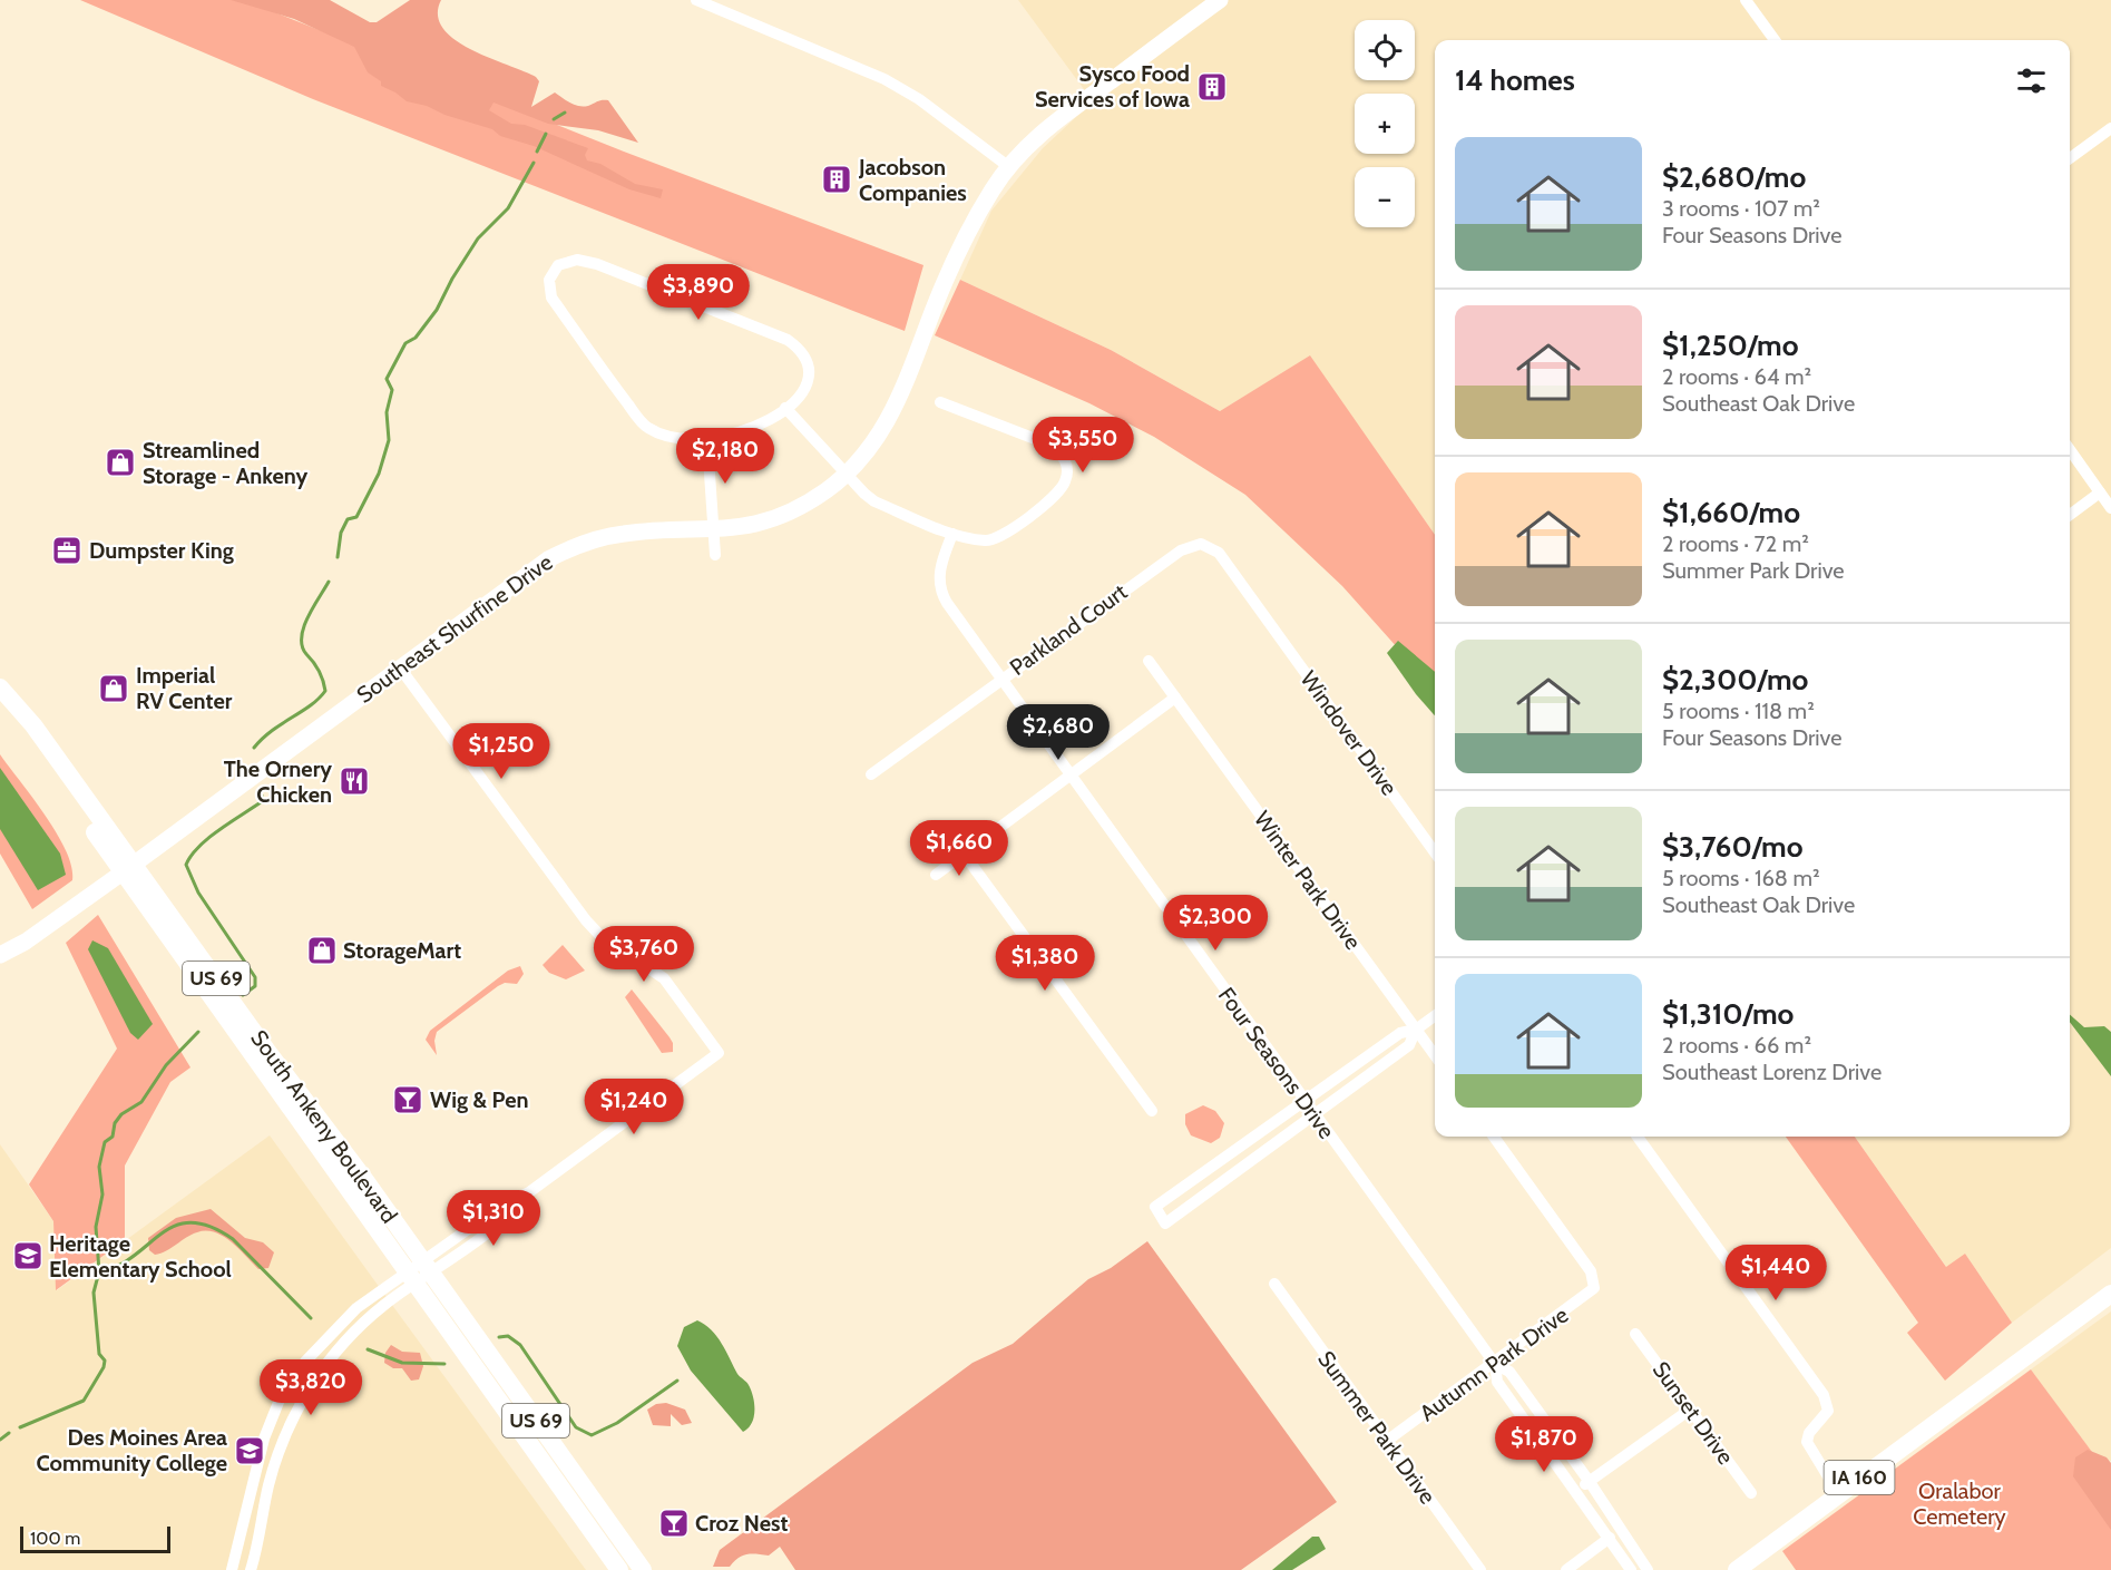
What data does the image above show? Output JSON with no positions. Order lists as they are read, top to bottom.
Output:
{
  "streets": {
    "main road": ["US 69", "South Ankeny Boulevard", "IA 160"],
    "street": [
      "Southeast Shurfine Drive",
      "Parkland Court",
      "Windover Drive",
      "Winter Park Drive",
      "Four Seasons Drive",
      "Autumn Park Drive",
      "Sunset Drive",
      "Summer Park Drive"
    ]
  },
  "crossings": [
    ["Southeast Shurfine Drive", "South Ankeny Boulevard"],
    ["Parkland Court", "Windover Drive"],
    ["Parkland Court", "Four Seasons Drive"],
    ["Four Seasons Drive", "Autumn Park Drive"],
    ["Autumn Park Drive", "Summer Park Drive"]
  ],
  "parks": ["Oralabor Cemetery"],
  "places": {
    "building": ["Sysco Food Services of Iowa", "Jacobson Companies"],
    "shop": ["Streamlined Storage - Ankeny", "Imperial RV Center", "StorageMart"],
    "office": ["Dumpster King"],
    "restaurant": ["The Ornery Chicken"],
    "bar": ["Wig & Pen", "Croz Nest"],
    "school or university": ["Heritage Elementary School", "Des Moines Area Community College"]
  },
  "scale_bar": "100 m",
  "page": {
    "map_buttons": ["+", "−"],
    "heading": "14 homes",
    "list": [
      {
        "name": "$2,680/mo",
        "note": "3 rooms · 107 m² · Four Seasons Drive"
      },
      {
        "name": "$1,250/mo",
        "note": "2 rooms · 64 m² · Southeast Oak Drive"
      },
      {
        "name": "$1,660/mo",
        "note": "2 rooms · 72 m² · Summer Park Drive"
      },
      {
        "name": "$2,300/mo",
        "note": "5 rooms · 118 m² · Four Seasons Drive"
      },
      {
        "name": "$3,760/mo",
        "note": "5 rooms · 168 m² · Southeast Oak Drive"
      },
      {
        "name": "$1,310/mo",
        "note": "2 rooms · 66 m² · Southeast Lorenz Drive"
      }
    ],
    "price": [
      "$3,890",
      "$3,550",
      "$2,180",
      "$2,680",
      "$1,250",
      "$1,660",
      "$2,300",
      "$3,760",
      "$1,380",
      "$1,240",
      "$1,310",
      "$1,440",
      "$3,820",
      "$1,870"
    ],
    "scale": "100 m"
  }
}
